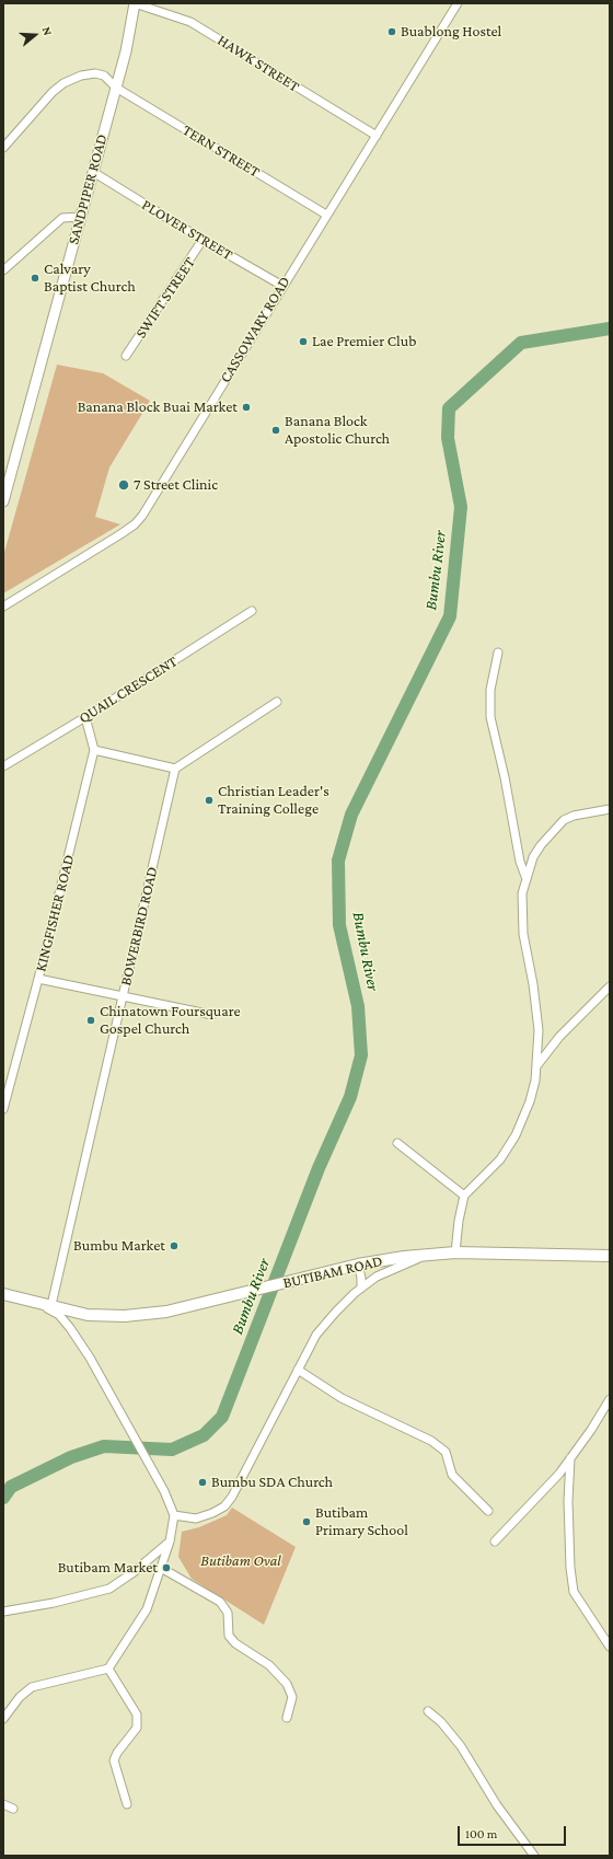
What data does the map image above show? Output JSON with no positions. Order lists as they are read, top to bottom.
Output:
{
  "streets": {
    "main road": ["BUTIBAM ROAD"],
    "street": [
      "HAWK STREET",
      "TERN STREET",
      "SANDPIPER ROAD",
      "PLOVER STREET",
      "SWIFT STREET",
      "CASSOWARY ROAD",
      "QUAIL CRESCENT",
      "KINGFISHER ROAD",
      "BOWERBIRD ROAD"
    ]
  },
  "crossings": [
    ["HAWK STREET", "SANDPIPER ROAD"],
    ["HAWK STREET", "CASSOWARY ROAD"],
    ["TERN STREET", "SANDPIPER ROAD"],
    ["TERN STREET", "CASSOWARY ROAD"],
    ["SANDPIPER ROAD", "PLOVER STREET"],
    ["PLOVER STREET", "SWIFT STREET"],
    ["PLOVER STREET", "CASSOWARY ROAD"],
    ["QUAIL CRESCENT", "KINGFISHER ROAD"],
    ["BOWERBIRD ROAD", "BUTIBAM ROAD"]
  ],
  "water": ["Bumbu River"],
  "parks": ["Butibam Oval"],
  "places": [
    "Buablong Hostel",
    "Calvary Baptist Church",
    "Lae Premier Club",
    "Banana Block Buai Market",
    "Banana Block Apostolic Church",
    "7 Street Clinic",
    "Christian Leader's Training College",
    "Chinatown Foursquare Gospel Church",
    "Bumbu Market",
    "Bumbu SDA Church",
    "Butibam Primary School",
    "Butibam Market"
  ],
  "scale_bar": "100 m",
  "north": "right"
}
